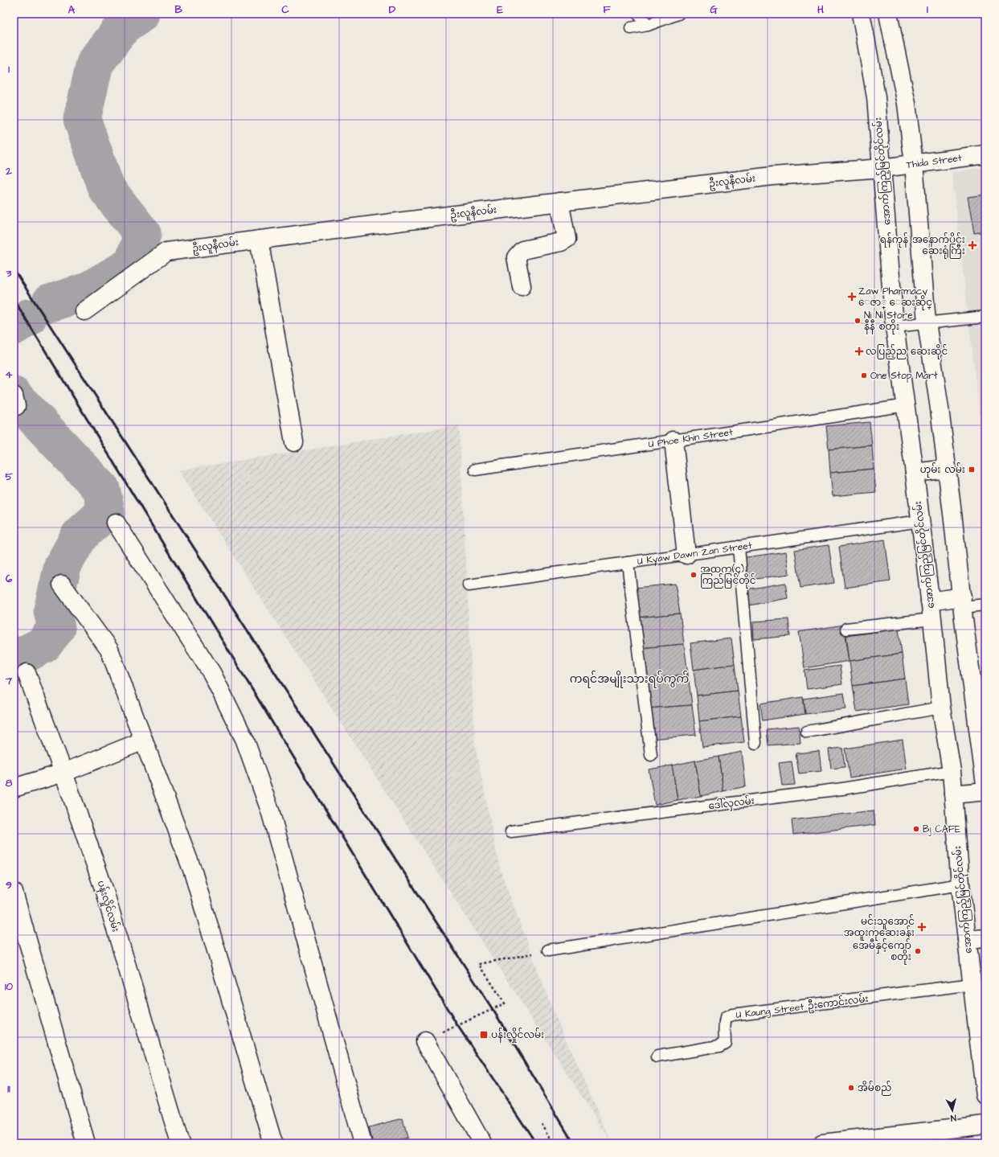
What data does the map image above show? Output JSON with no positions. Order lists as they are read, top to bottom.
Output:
{
  "streets": {
    "street": [
      "Thida Street",
      "အောက်ကြည့်မြင်တိုင်လမ်း",
      "ဦးလူနီလမ်း",
      "ပန်းလှိုင်လမ်း"
    ],
    "lane": [
      "U Phoe Khin Street",
      "U Kyaw Dawn Zan Street",
      "ဒေါ်လှလမ်း",
      "U Kaung Street ဦးကောင်းလမ်း"
    ]
  },
  "crossings": [
    ["Thida Street", "အောက်ကြည့်မြင်တိုင်လမ်း"],
    ["Thida Street", "ဦးလူနီလမ်း"],
    ["အောက်ကြည့်မြင်တိုင်လမ်း", "ဦးလူနီလမ်း"],
    ["အောက်ကြည့်မြင်တိုင်လမ်း", "U Phoe Khin Street"],
    ["အောက်ကြည့်မြင်တိုင်လမ်း", "U Kyaw Dawn Zan Street"],
    ["အောက်ကြည့်မြင်တိုင်လမ်း", "ဒေါ်လှလမ်း"],
    ["အောက်ကြည့်မြင်တိုင်လမ်း", "U Kaung Street ဦးကောင်းလမ်း"]
  ],
  "districts": ["ကရင်အမျိုးသားရပ်ကွက်"],
  "places": {
    "health": [
      "ရန်ကုန် အနောက်ပိုင်း ဆေးရုံကြီး",
      "Zaw Pharmacy ေဇာ္ ေဆးဆိုင္",
      "လပြည့်ည ဆေးဆိုင်",
      "မင်းသူအောင် အထူးကုဆေးခန်း"
    ],
    "other": [
      "Ni Ni Store နီနီ စတိုး",
      "One Stop Mart",
      "အထက(၄) ကြည်မြင်တိုင်",
      "Bj CAFE",
      "အေမီနှင့်ကျော် စတိုး",
      "အိမ်စည်"
    ],
    "transit": ["ဟုမ်း လမ်း", "ပန်းလှိုင်လမ်း"]
  },
  "north": "bottom",
  "grid": {
    "columns": [
      "A",
      "B",
      "C",
      "D",
      "E",
      "F",
      "G",
      "H",
      "I"
    ],
    "rows": [
      "1",
      "2",
      "3",
      "4",
      "5",
      "6",
      "7",
      "8",
      "9",
      "10",
      "11"
    ]
  }
}
